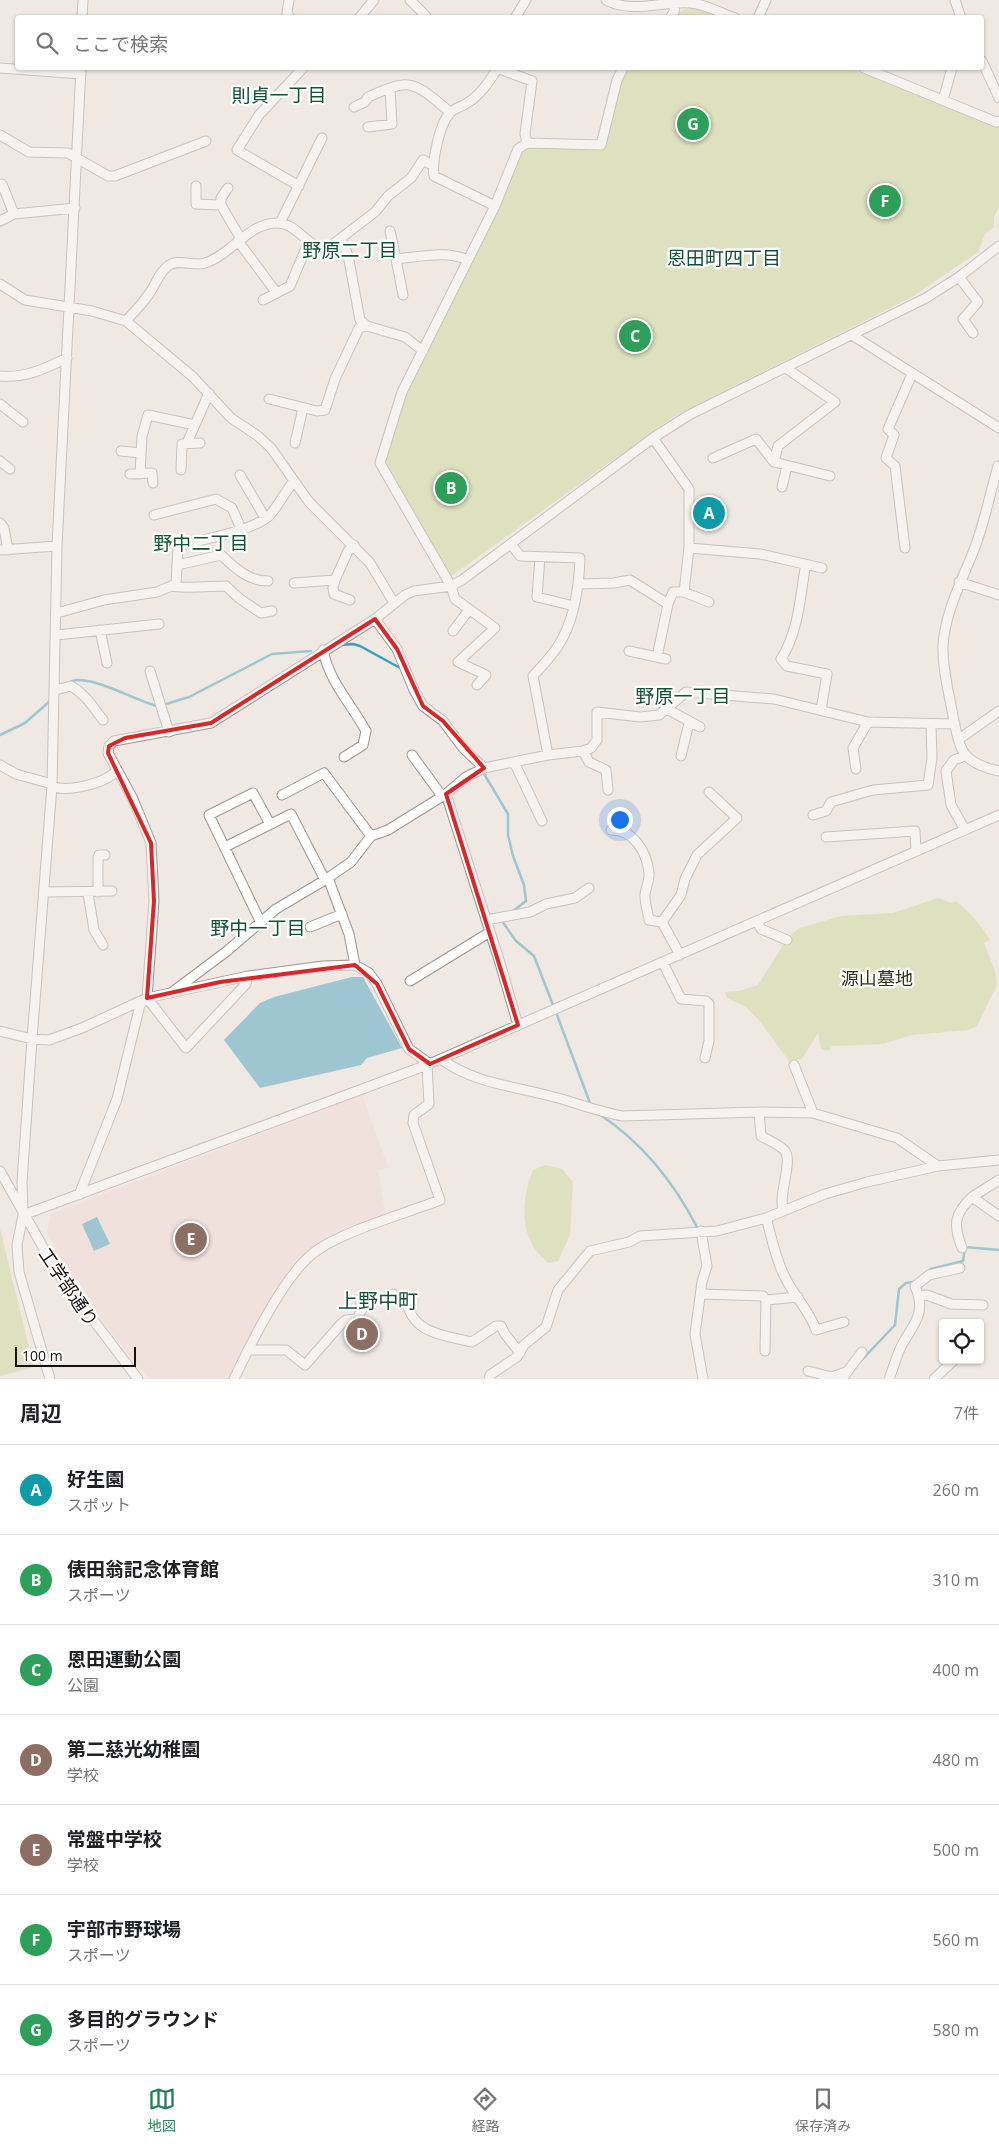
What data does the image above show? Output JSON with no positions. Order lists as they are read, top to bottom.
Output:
{
  "streets": {
    "street": ["工学部通り"]
  },
  "districts": [
    "則貞一丁目",
    "野原二丁目",
    "恩田町四丁目",
    "野中二丁目",
    "野原一丁目",
    "野中一丁目",
    "上野中町"
  ],
  "parks": ["源山墓地"],
  "scale_bar": "100 m",
  "page": {
    "search": "ここで検索",
    "pins": [
      "G",
      "F",
      "C",
      "B",
      "A",
      "E",
      "D"
    ],
    "scale": "100 m",
    "heading": ["周辺", "7件"],
    "list": [
      {
        "mark": "A",
        "name": "好生園",
        "note": "スポット",
        "value": "260 m"
      },
      {
        "mark": "B",
        "name": "俵田翁記念体育館",
        "note": "スポーツ",
        "value": "310 m"
      },
      {
        "mark": "C",
        "name": "恩田運動公園",
        "note": "公園",
        "value": "400 m"
      },
      {
        "mark": "D",
        "name": "第二慈光幼稚園",
        "note": "学校",
        "value": "480 m"
      },
      {
        "mark": "E",
        "name": "常盤中学校",
        "note": "学校",
        "value": "500 m"
      },
      {
        "mark": "F",
        "name": "宇部市野球場",
        "note": "スポーツ",
        "value": "560 m"
      },
      {
        "mark": "G",
        "name": "多目的グラウンド",
        "note": "スポーツ",
        "value": "580 m"
      }
    ],
    "nav": ["地図", "経路", "保存済み"]
  }
}
